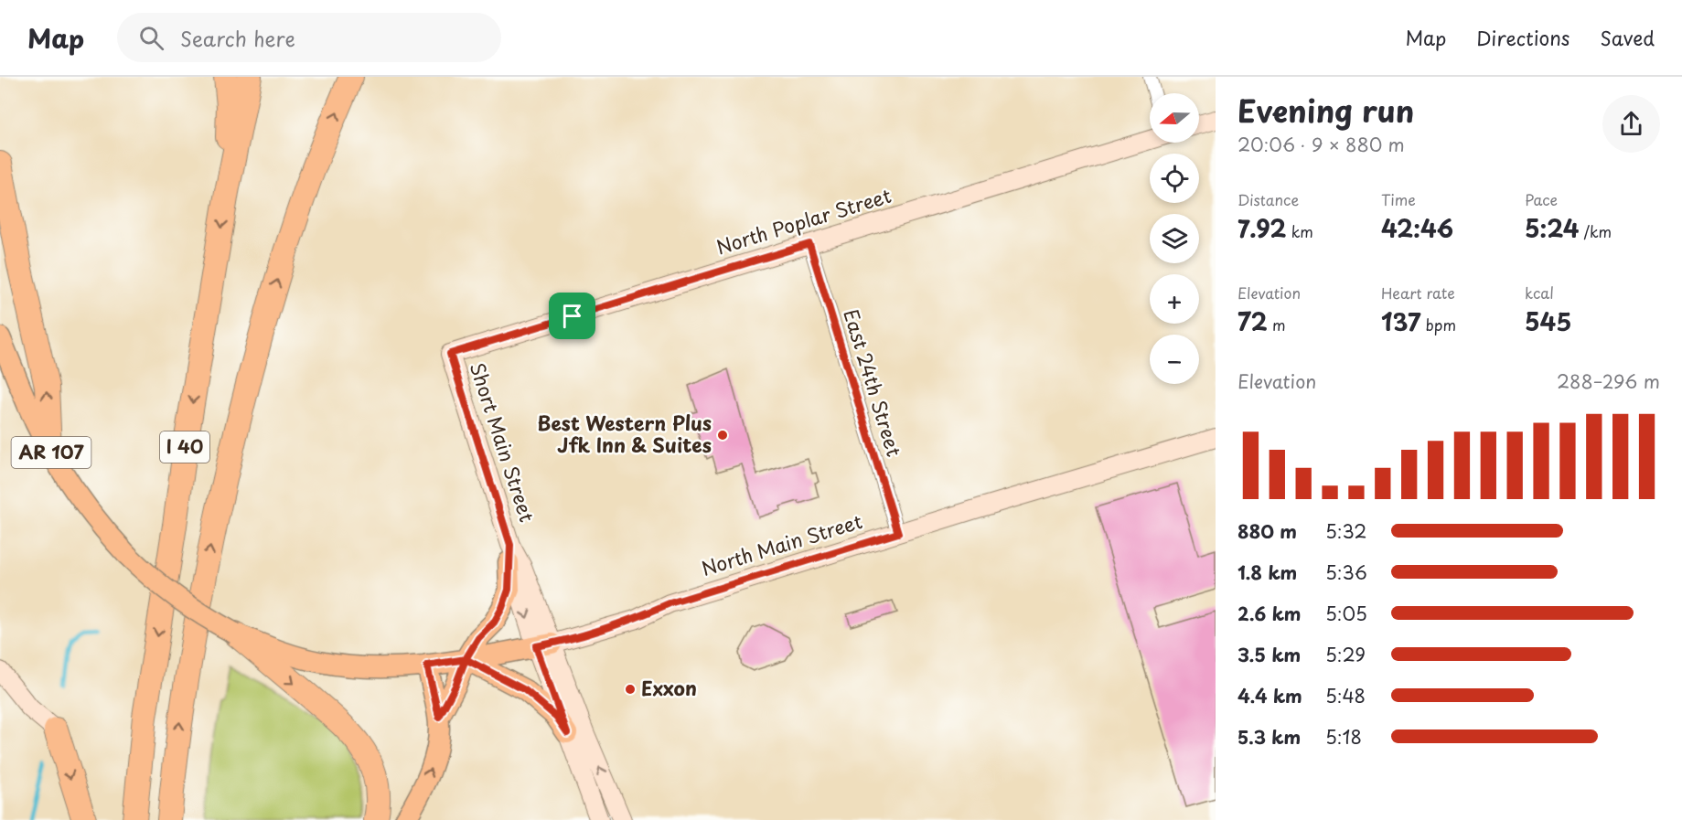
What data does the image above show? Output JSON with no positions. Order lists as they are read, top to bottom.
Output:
{
  "streets": {
    "highway": ["I 40"],
    "main road": [
      "North Poplar Street",
      "Short Main Street",
      "AR 107",
      "North Main Street"
    ],
    "street": ["East 24th Street"]
  },
  "crossings": [
    ["North Poplar Street", "East 24th Street"],
    ["North Poplar Street", "Short Main Street"],
    ["East 24th Street", "North Main Street"],
    ["Short Main Street", "North Main Street"]
  ],
  "places": ["Best Western Plus Jfk Inn & Suites", "Exxon"],
  "north": "left",
  "page": {
    "header": "Map",
    "search": "Search here",
    "nav": ["Map", "Directions", "Saved"],
    "heading": ["Evening run", "20:06 · 9 × 880 m"],
    "map_buttons": ["+", "−"],
    "stats": [
      ["Distance", "7.92 km"],
      ["Time", "42:46"],
      ["Pace", "5:24 /km"],
      ["Elevation", "72 m"],
      ["Heart rate", "137 bpm"],
      ["kcal", "545"]
    ],
    "chart": ["Elevation", "288–296 m"],
    "list": [
      {
        "name": "880 m",
        "note": "5:32"
      },
      {
        "name": "1.8 km",
        "note": "5:36"
      },
      {
        "name": "2.6 km",
        "note": "5:05"
      },
      {
        "name": "3.5 km",
        "note": "5:29"
      },
      {
        "name": "4.4 km",
        "note": "5:48"
      },
      {
        "name": "5.3 km",
        "note": "5:18"
      }
    ]
  }
}
